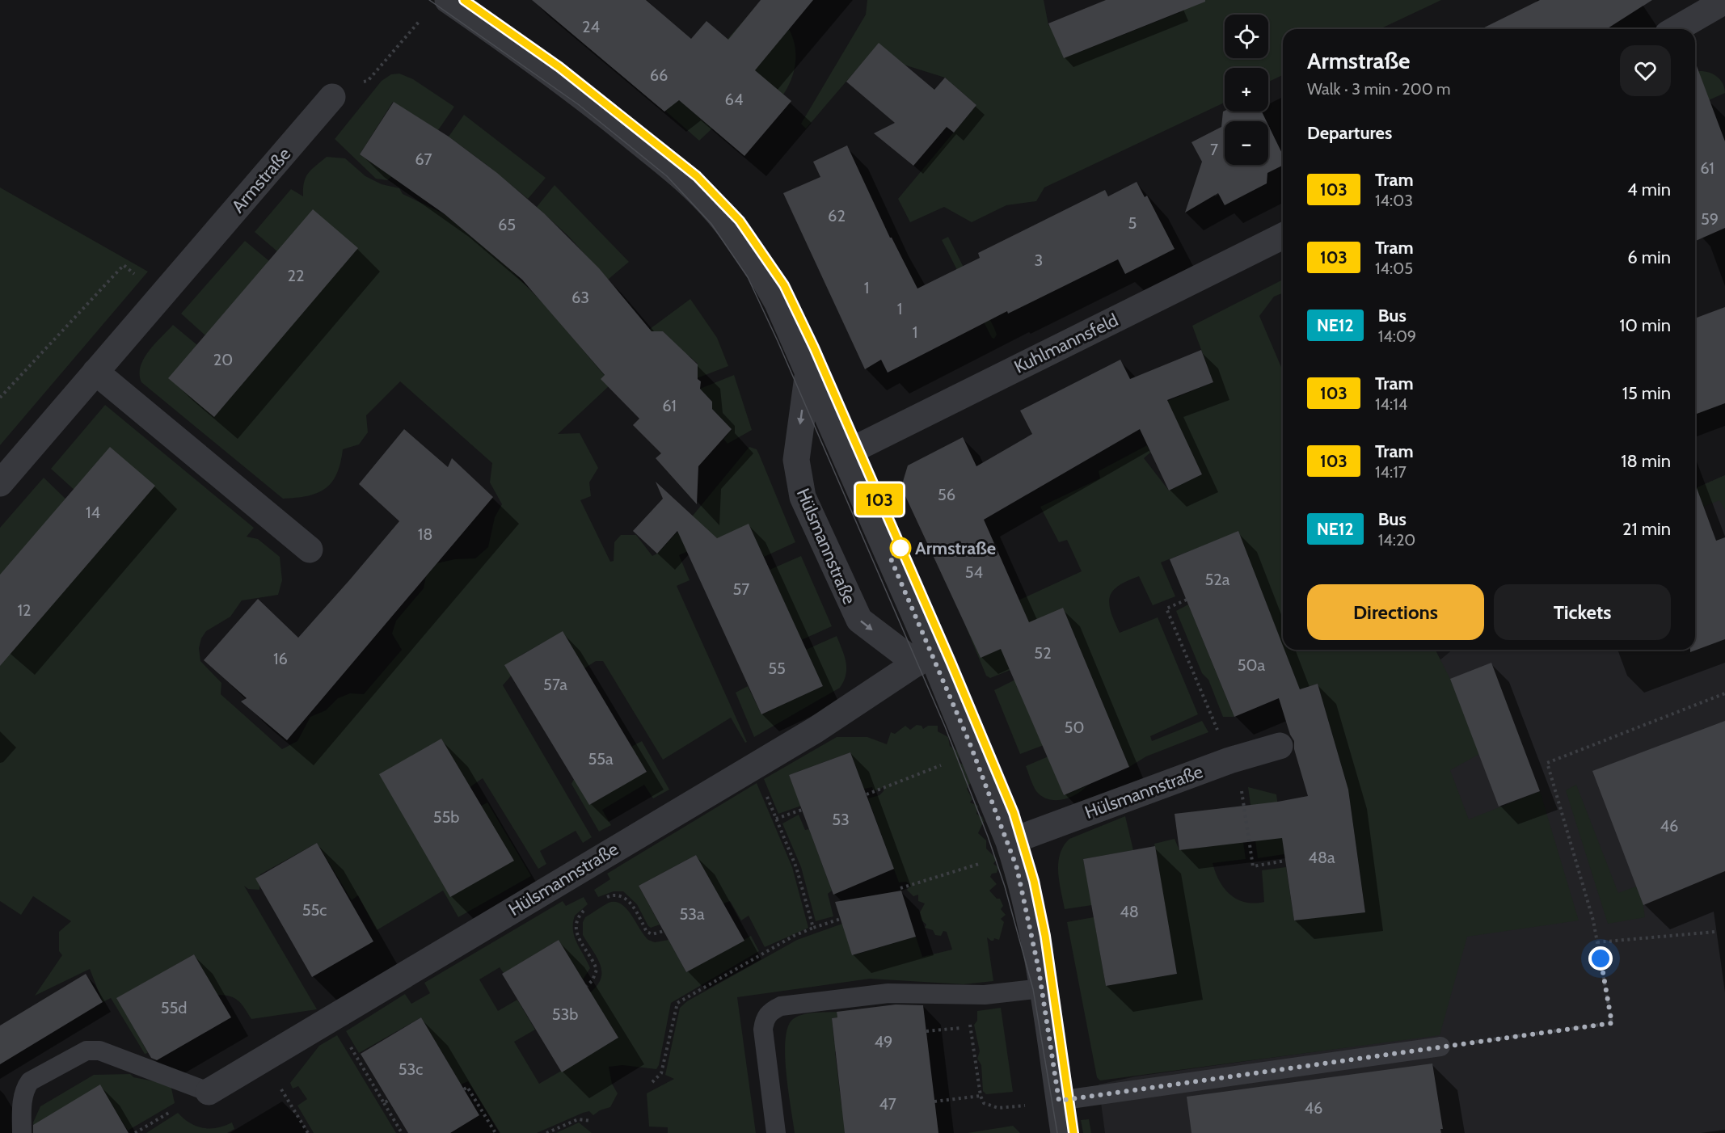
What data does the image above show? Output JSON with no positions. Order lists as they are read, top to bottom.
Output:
{
  "streets": {
    "street": ["Armstraße", "Kuhlmannsfeld", "Hülsmannstraße"]
  },
  "places": ["Armstraße"],
  "lines": ["tram line 103"],
  "house_numbers": [
    "24",
    "66",
    "64",
    "7",
    "67",
    "61",
    "62",
    "59",
    "5",
    "65",
    "3",
    "22",
    "1",
    "63",
    "1",
    "1",
    "20",
    "61",
    "56",
    "14",
    "18",
    "54",
    "52a",
    "57",
    "12",
    "52",
    "16",
    "50a",
    "55",
    "57a",
    "50",
    "55a",
    "55b",
    "53",
    "46",
    "48a",
    "55c",
    "48",
    "53a",
    "55d",
    "53b",
    "49",
    "53c",
    "47",
    "46"
  ],
  "page": {
    "on_map": "103",
    "map_buttons": ["+", "−"],
    "heading": [
      ["Armstraße", "Walk · 3 min · 200 m"],
      "Departures"
    ],
    "list": [
      {
        "mark": "103",
        "name": "Tram",
        "note": "14:03",
        "value": "4 min"
      },
      {
        "mark": "103",
        "name": "Tram",
        "note": "14:05",
        "value": "6 min"
      },
      {
        "mark": "NE12",
        "name": "Bus",
        "note": "14:09",
        "value": "10 min"
      },
      {
        "mark": "103",
        "name": "Tram",
        "note": "14:14",
        "value": "15 min"
      },
      {
        "mark": "103",
        "name": "Tram",
        "note": "14:17",
        "value": "18 min"
      },
      {
        "mark": "NE12",
        "name": "Bus",
        "note": "14:20",
        "value": "21 min"
      }
    ],
    "buttons": ["Directions", "Tickets"]
  }
}
